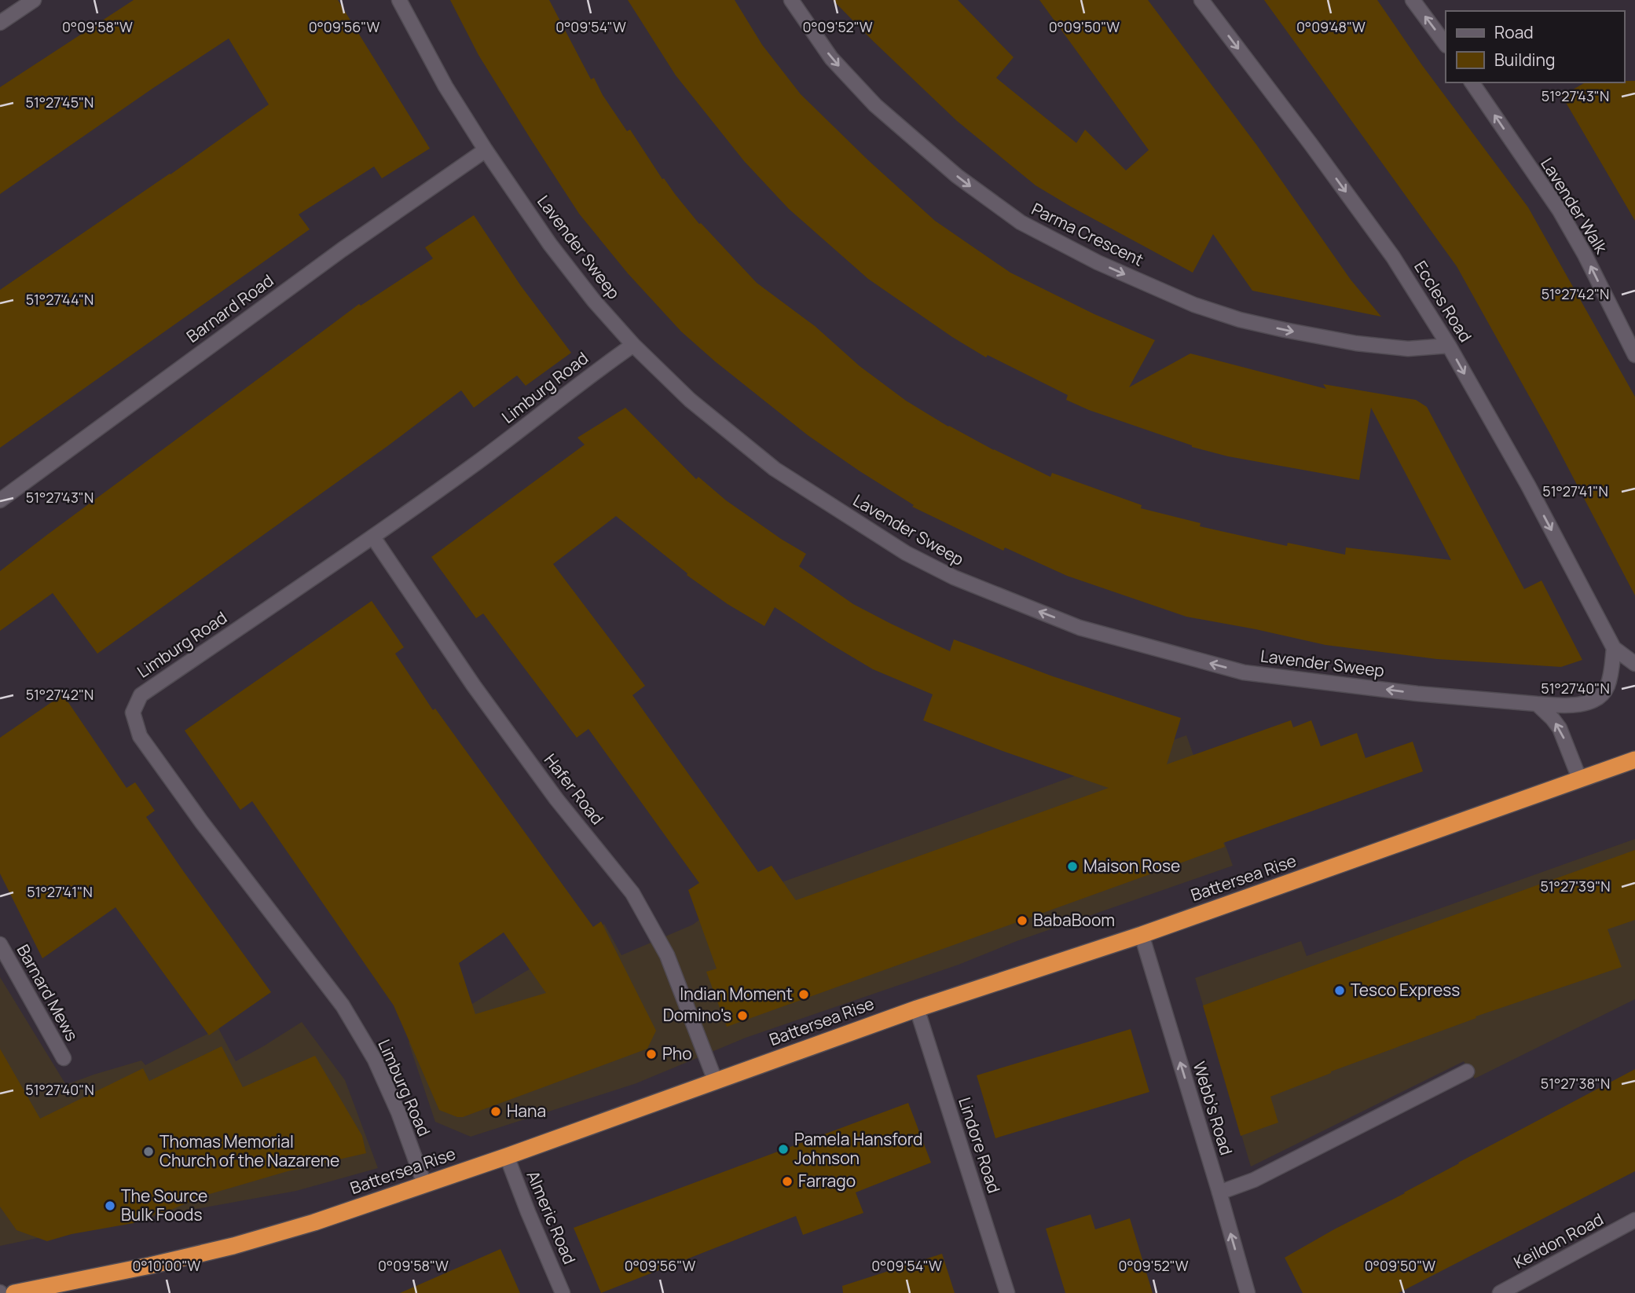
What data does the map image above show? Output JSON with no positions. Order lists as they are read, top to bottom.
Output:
{
  "streets": {
    "highway": ["Battersea Rise"],
    "street": [
      "Lavender Walk",
      "Parma Crescent",
      "Lavender Sweep",
      "Eccles Road",
      "Barnard Road",
      "Limburg Road",
      "Hafer Road",
      "Barnard Mews",
      "Webb's Road",
      "Lindore Road",
      "Almeric Road",
      "Keildon Road"
    ]
  },
  "crossings": [
    ["Parma Crescent", "Eccles Road"],
    ["Lavender Sweep", "Barnard Road"],
    ["Lavender Sweep", "Limburg Road"],
    ["Limburg Road", "Hafer Road"],
    ["Limburg Road", "Battersea Rise"],
    ["Hafer Road", "Battersea Rise"],
    ["Battersea Rise", "Webb's Road"],
    ["Battersea Rise", "Lindore Road"],
    ["Battersea Rise", "Almeric Road"]
  ],
  "one_way": [
    "Lavender Walk",
    "Parma Crescent",
    "Lavender Sweep",
    "Eccles Road",
    "Webb's Road"
  ],
  "places": [
    "Maison Rose",
    "BabaBoom",
    "Tesco Express",
    "Indian Moment",
    "Domino's",
    "Pho",
    "Hana",
    "Pamela Hansford Johnson",
    "Thomas Memorial Church of the Nazarene",
    "Farrago",
    "The Source Bulk Foods"
  ],
  "legend": ["Road", "Building"],
  "coordinates": [
    "0°09'48\"W",
    "0°09'58\"W",
    "0°09'56\"W",
    "0°09'54\"W",
    "0°09'52\"W",
    "0°09'50\"W",
    "51°27'43\"N",
    "51°27'45\"N",
    "51°27'42\"N",
    "51°27'44\"N",
    "51°27'41\"N",
    "51°27'40\"N",
    "51°27'39\"N",
    "51°27'38\"N",
    "0°10'00\"W"
  ]
}
